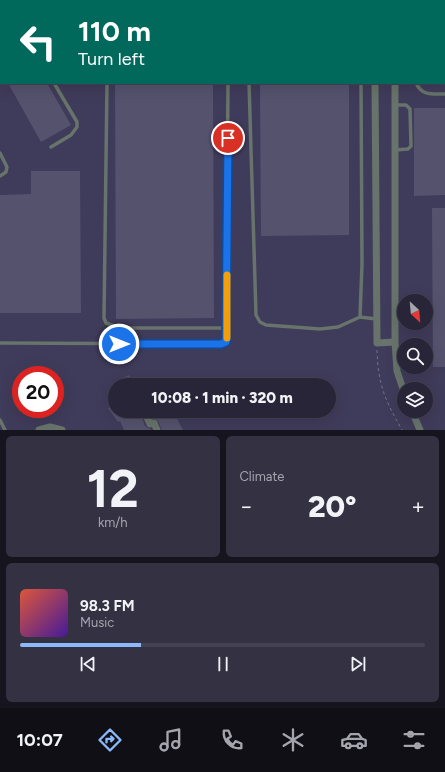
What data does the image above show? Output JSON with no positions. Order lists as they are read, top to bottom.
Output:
{
  "north": "bottom right",
  "page": {
    "turn": ["110 m", "Turn left"],
    "limit": "20",
    "trip": "10:08 · 1 min · 320 m",
    "tile": [
      ["12", "km/h"],
      "Climate"
    ],
    "heat": ["−", "20°", "+"],
    "song": ["98.3 FM", "Music"],
    "tabs": "10:07"
  }
}
